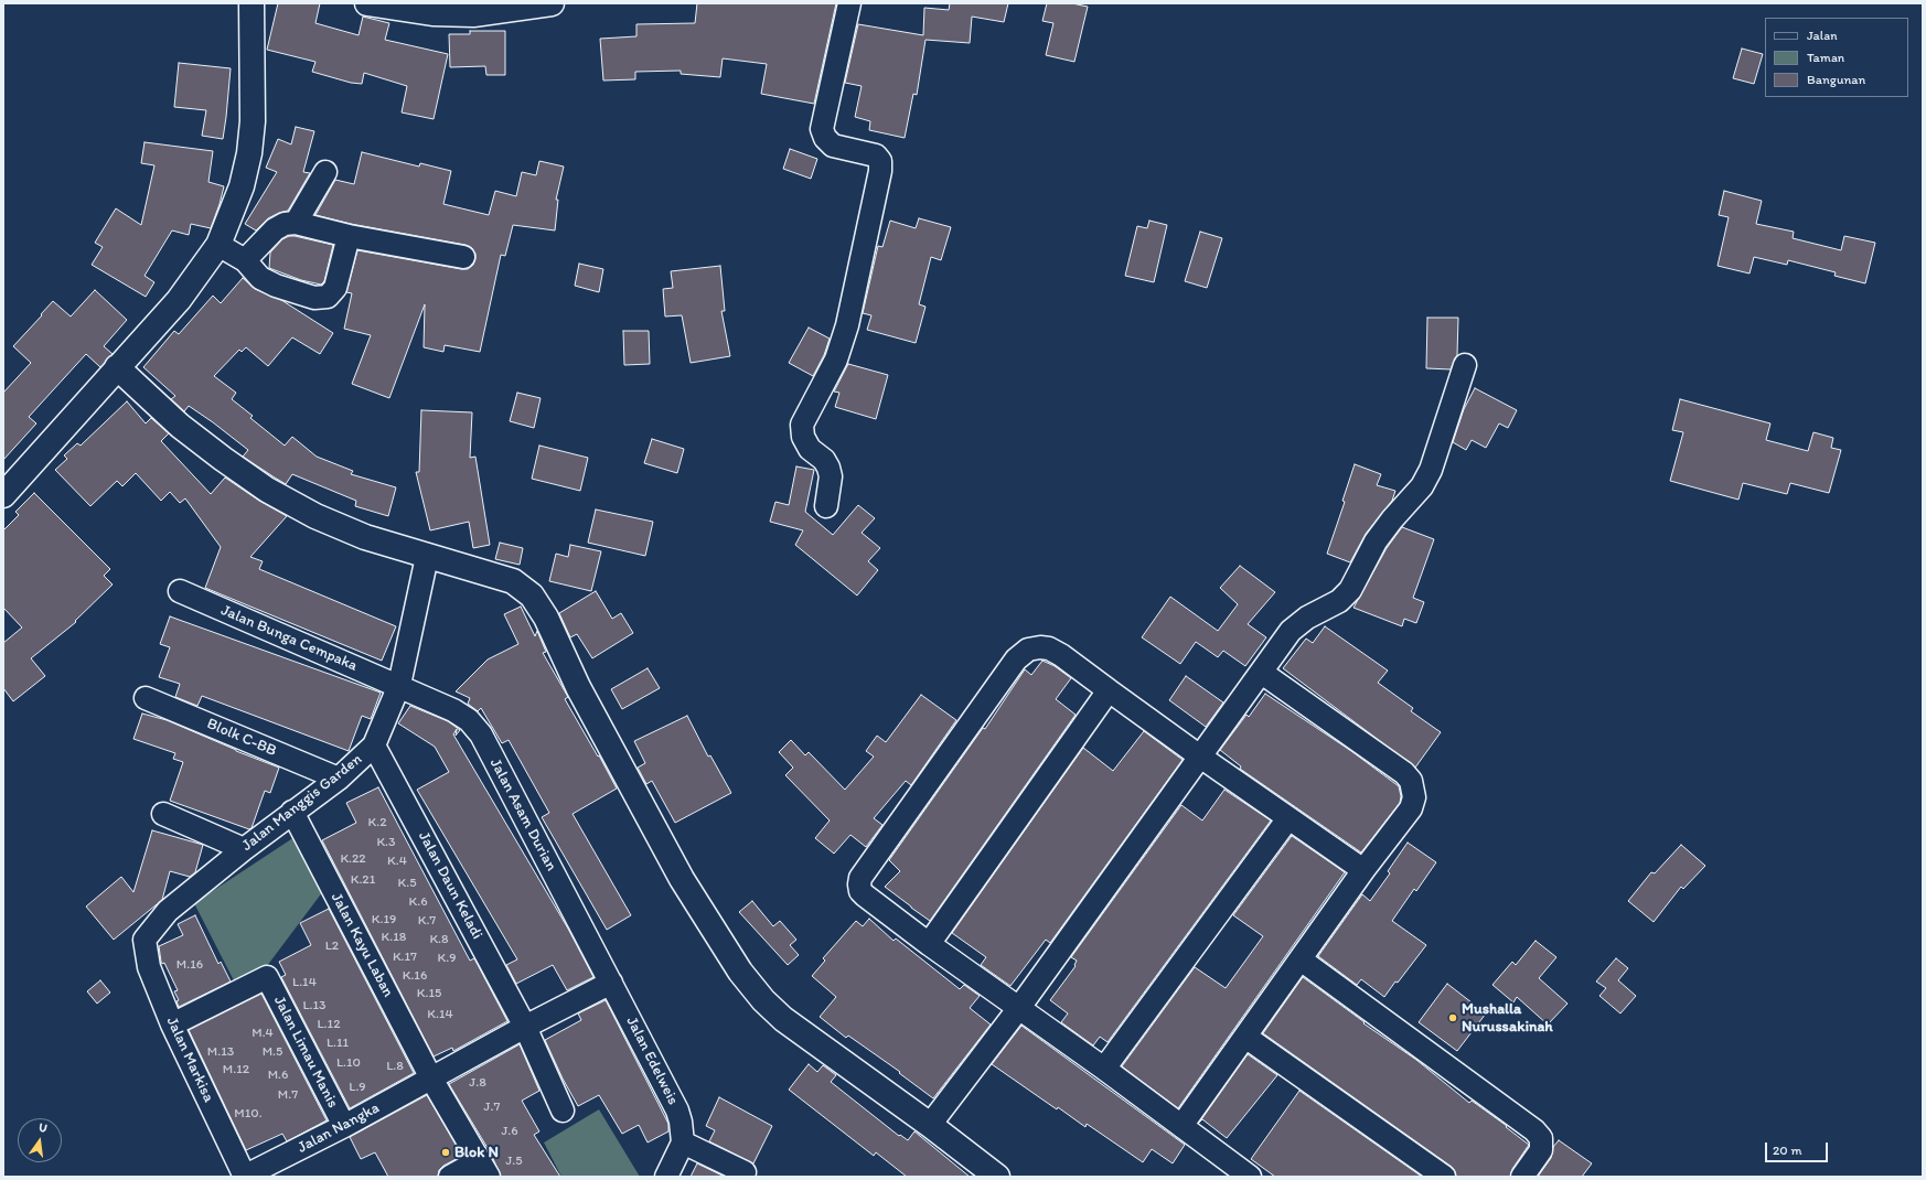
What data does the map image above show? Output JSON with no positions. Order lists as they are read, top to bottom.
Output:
{
  "streets": {
    "street": [
      "Jalan Bunga Cempaka",
      "Blolk C-BB",
      "Jalan Manggis Garden",
      "Jalan Asam Durian",
      "Jalan Daun Keladi",
      "Jalan Kayu Laban",
      "Jalan Limau Manis",
      "Jalan Markisa",
      "Jalan Edelweis",
      "Jalan Nangka"
    ]
  },
  "crossings": [
    ["Jalan Bunga Cempaka", "Jalan Manggis Garden"],
    ["Jalan Bunga Cempaka", "Jalan Asam Durian"],
    ["Blolk C-BB", "Jalan Manggis Garden"],
    ["Jalan Manggis Garden", "Jalan Asam Durian"],
    ["Jalan Manggis Garden", "Jalan Daun Keladi"],
    ["Jalan Manggis Garden", "Jalan Kayu Laban"],
    ["Jalan Manggis Garden", "Jalan Markisa"],
    ["Jalan Asam Durian", "Jalan Edelweis"],
    ["Jalan Asam Durian", "Jalan Nangka"],
    ["Jalan Daun Keladi", "Jalan Nangka"],
    ["Jalan Kayu Laban", "Jalan Nangka"],
    ["Jalan Limau Manis", "Jalan Markisa"],
    ["Jalan Limau Manis", "Jalan Nangka"],
    ["Jalan Markisa", "Jalan Nangka"],
    ["Jalan Edelweis", "Jalan Nangka"]
  ],
  "places": ["Mushalla Nurussakinah", "Blok N"],
  "house_numbers": [
    "K.2",
    "K.3",
    "K.22",
    "K.4",
    "K.21",
    "K.5",
    "K.6",
    "K.19",
    "K.7",
    "K.18",
    "K.8",
    "L2",
    "K.17",
    "K.9",
    "M.16",
    "K.16",
    "L.14",
    "K.15",
    "L.13",
    "K.14",
    "L.12",
    "M.4",
    "L.11",
    "M.13",
    "M.5",
    "L.10",
    "L.8",
    "M.12",
    "M.6",
    "J.8",
    "L.9",
    "M.7",
    "J.7",
    "M10.",
    "J.6",
    "J.5"
  ],
  "legend": ["Jalan", "Taman", "Bangunan"],
  "scale_bar": "20 m",
  "north": "top"
}
